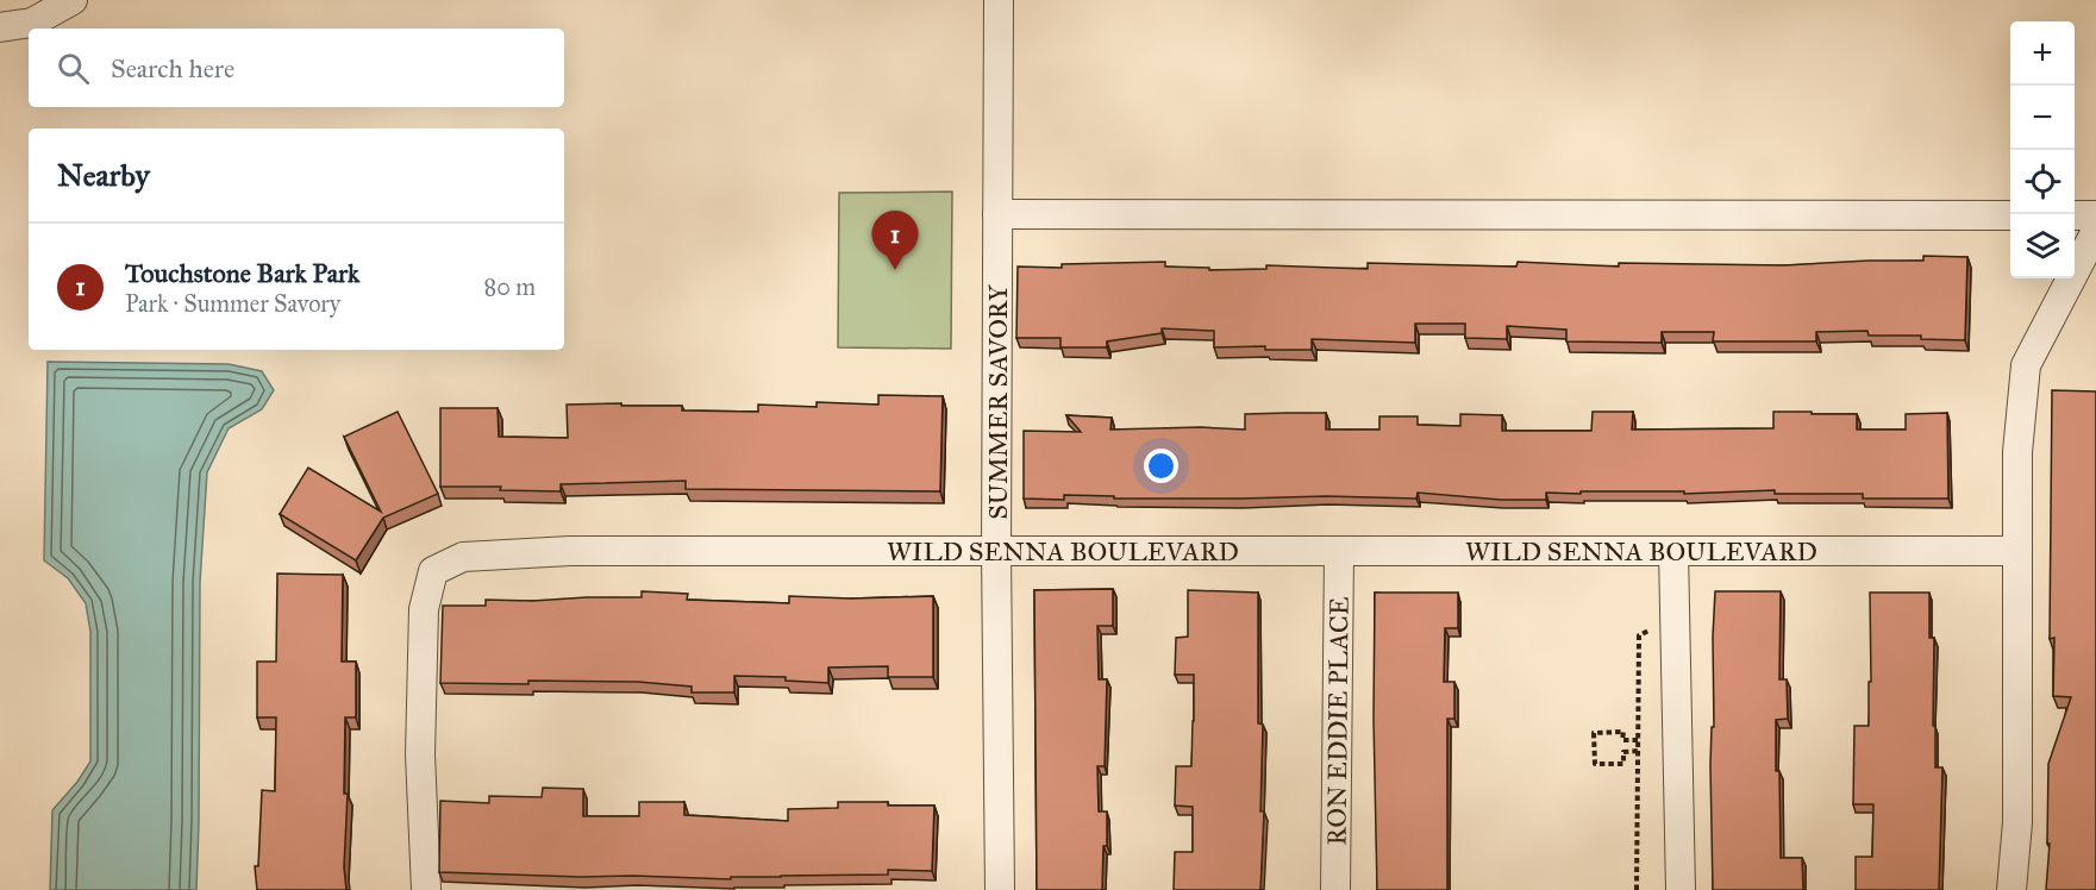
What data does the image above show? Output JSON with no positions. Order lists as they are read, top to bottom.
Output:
{
  "streets": {
    "street": ["SUMMER SAVORY", "WILD SENNA BOULEVARD", "RON EDDIE PLACE"]
  },
  "crossings": [
    ["SUMMER SAVORY", "WILD SENNA BOULEVARD"],
    ["WILD SENNA BOULEVARD", "RON EDDIE PLACE"]
  ],
  "page": {
    "map_buttons": ["+", "−"],
    "search": "Search here",
    "heading": "Nearby",
    "pins": "1",
    "list": [
      {
        "mark": "1",
        "name": "Touchstone Bark Park",
        "note": "Park · Summer Savory",
        "value": "80 m"
      }
    ]
  }
}
